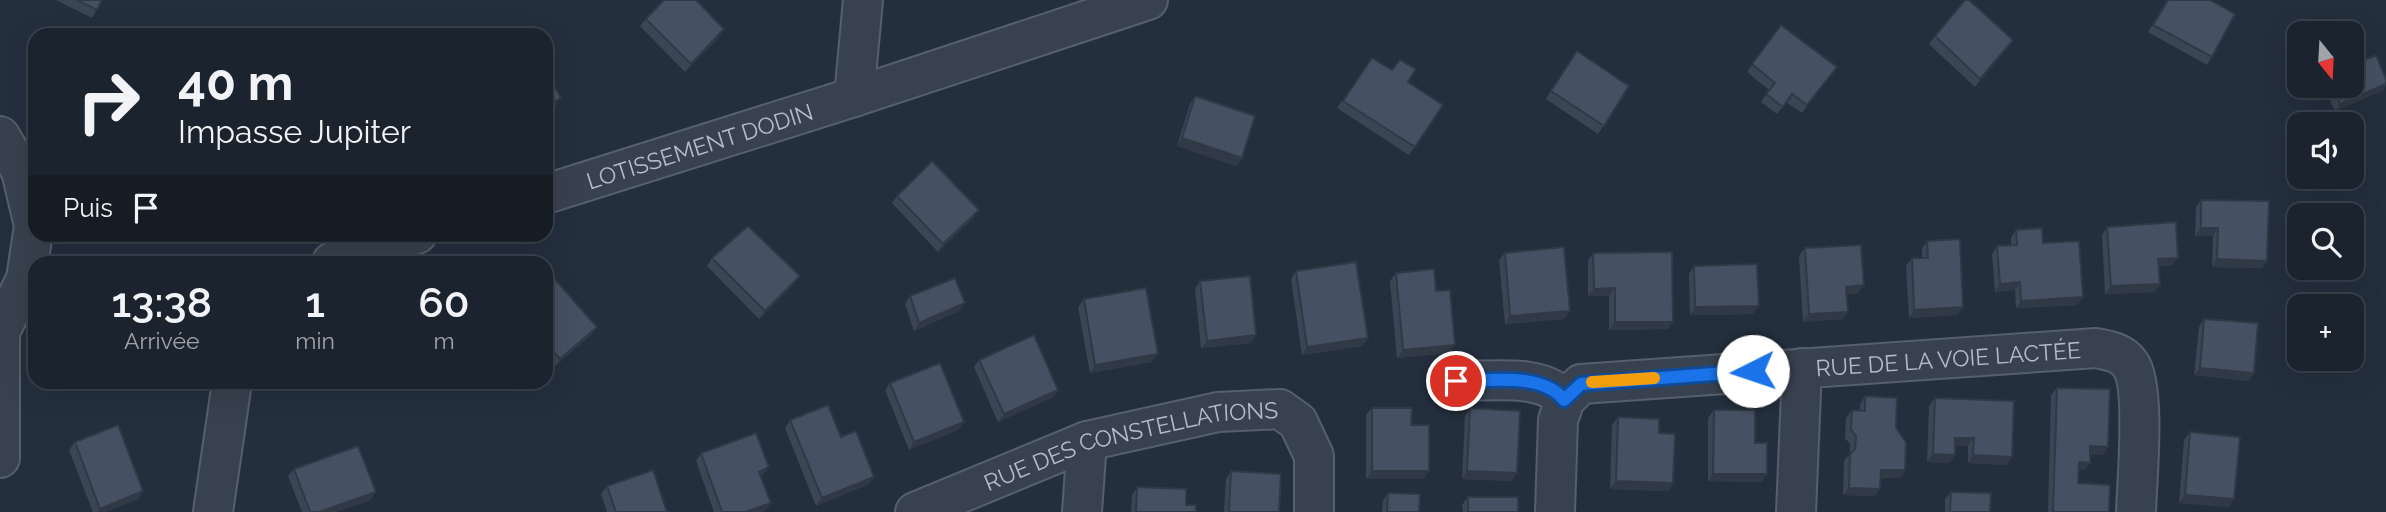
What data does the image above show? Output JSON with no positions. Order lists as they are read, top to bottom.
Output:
{
  "streets": {
    "street": ["LOTISSEMENT DODIN", "RUE DE LA VOIE LACTÉE", "RUE DES CONSTELLATIONS"]
  },
  "north": "bottom",
  "page": {
    "map_buttons": "+",
    "turn": ["40 m", "Impasse Jupiter"],
    "then": "Puis",
    "eta": [
      "13:38",
      "Arrivée",
      "1",
      "min",
      "60",
      "m"
    ]
  }
}
